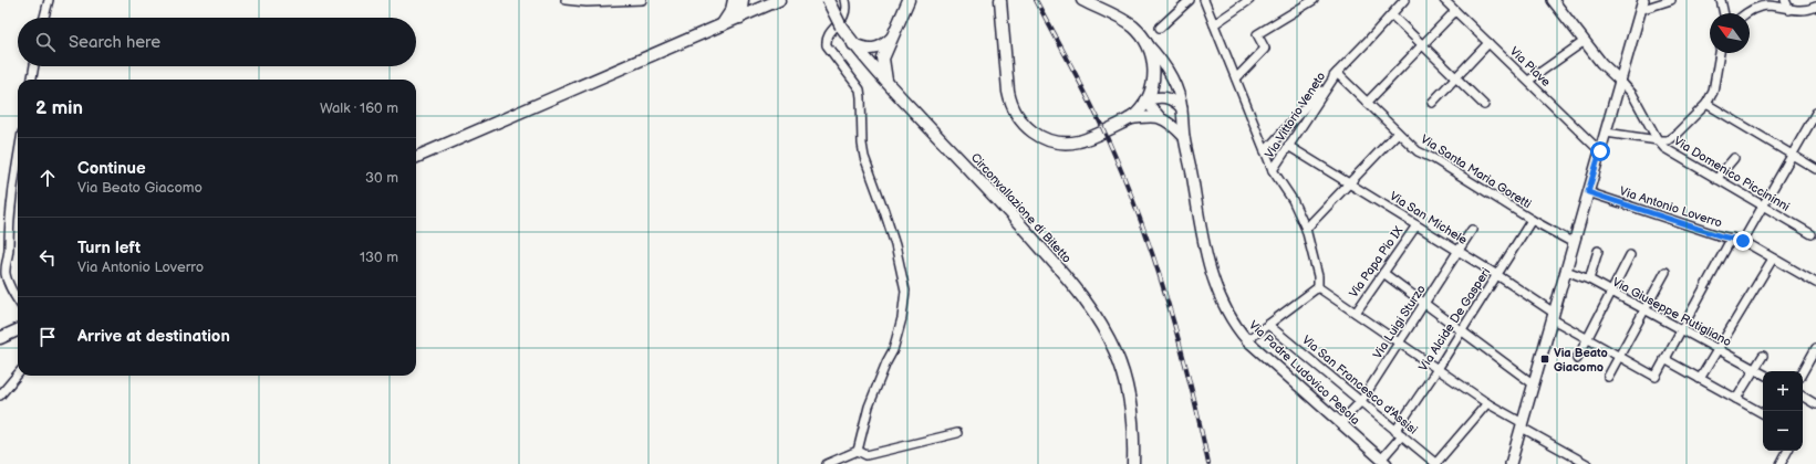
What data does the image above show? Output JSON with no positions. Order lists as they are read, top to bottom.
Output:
{
  "streets": {
    "main road": ["Circonvallazione di Bitetto"],
    "street": [
      "Via Piave",
      "Via Vittorio Veneto",
      "Via Santa Maria Goretti",
      "Via Domenico Piccininni",
      "Via Antonio Loverro",
      "Via San Michele",
      "Via Papa Pio IX",
      "Via Giuseppe Rutigliano",
      "Via Alcide De Gasperi",
      "Via Luigi Sturzo",
      "Via Padre Ludovico Pesola",
      "Via San Francesco d'Assisi"
    ]
  },
  "crossings": [
    ["Via Vittorio Veneto", "Via Santa Maria Goretti"],
    ["Via Vittorio Veneto", "Via San Michele"],
    ["Via Santa Maria Goretti", "Via Alcide De Gasperi"],
    ["Via San Michele", "Via Papa Pio IX"],
    ["Via San Michele", "Via Alcide De Gasperi"],
    ["Via San Michele", "Via Luigi Sturzo"],
    ["Via Alcide De Gasperi", "Via Padre Ludovico Pesola"],
    ["Via Alcide De Gasperi", "Via San Francesco d'Assisi"],
    ["Via Luigi Sturzo", "Via Padre Ludovico Pesola"],
    ["Via Luigi Sturzo", "Via San Francesco d'Assisi"]
  ],
  "places": {
    "transit": ["Via Beato Giacomo"]
  },
  "north": "top left",
  "page": {
    "search": "Search here",
    "heading": ["2 min", "Walk · 160 m"],
    "list": [
      ["Continue", "Via Beato Giacomo", "30 m"],
      ["Turn left", "Via Antonio Loverro", "130 m"],
      "Arrive at destination"
    ],
    "map_buttons": ["+", "−"]
  }
}
